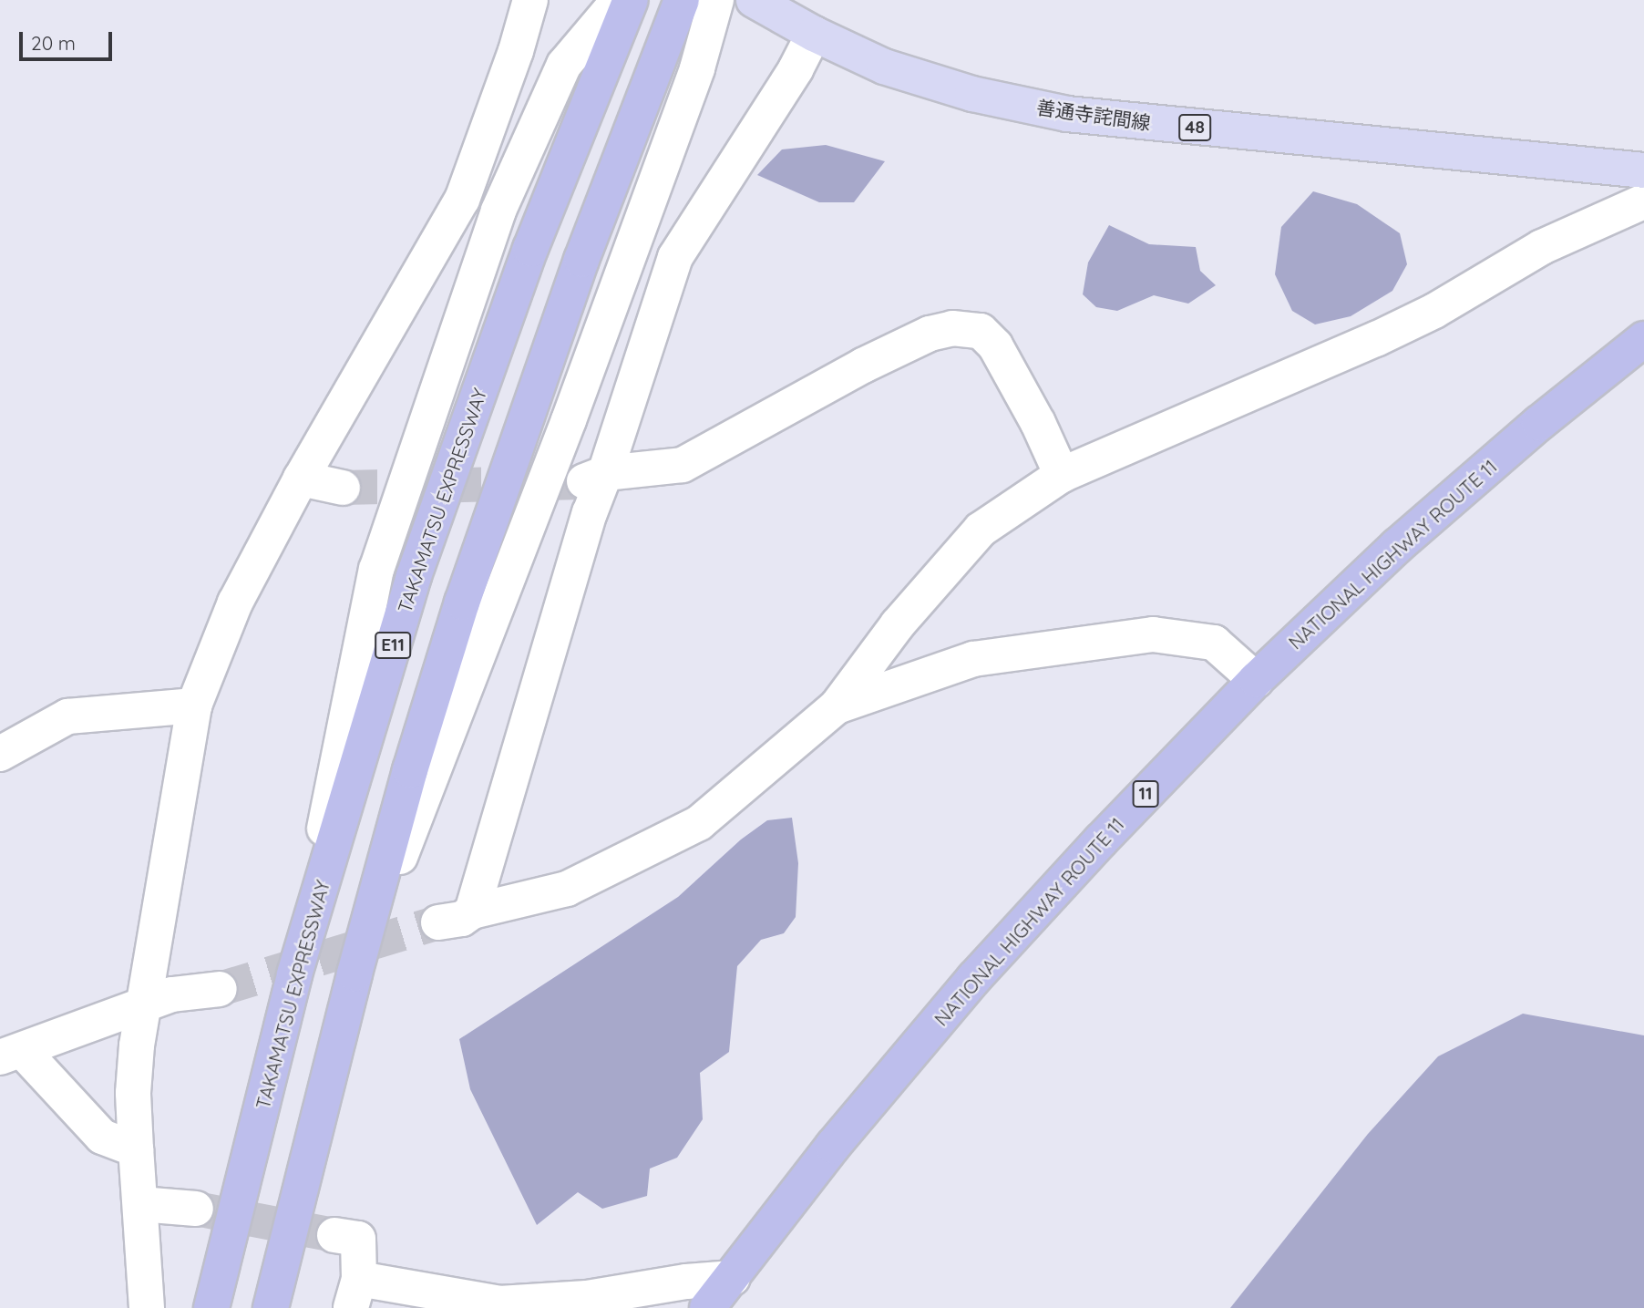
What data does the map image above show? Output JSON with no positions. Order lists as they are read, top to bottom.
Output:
{
  "streets": {
    "highway": [
      "TAKAMATSU EXPRESSWAY",
      "NATIONAL HIGHWAY ROUTE 11",
      "E11",
      "11"
    ],
    "main road": ["善通寺詫間線", "48"]
  },
  "scale_bar": "20 m"
}
